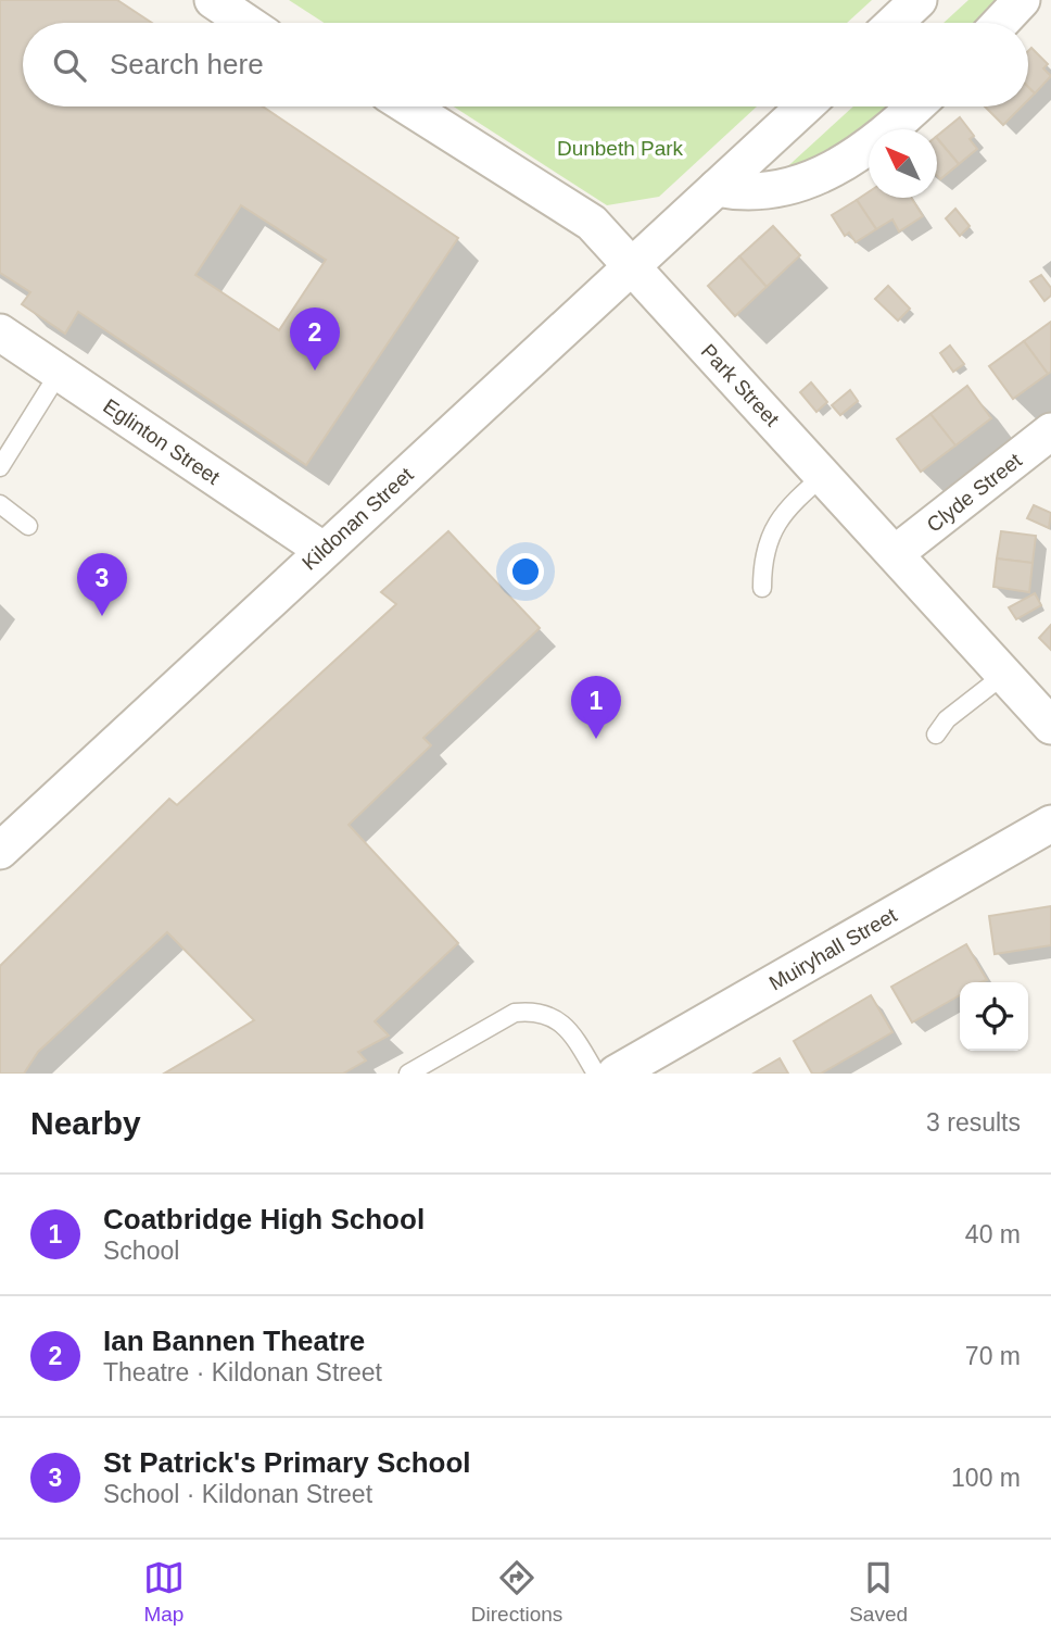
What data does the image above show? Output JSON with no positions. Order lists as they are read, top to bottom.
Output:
{
  "streets": {
    "street": [
      "Park Street",
      "Eglinton Street",
      "Clyde Street",
      "Kildonan Street",
      "Muiryhall Street"
    ]
  },
  "crossings": [
    ["Park Street", "Clyde Street"],
    ["Park Street", "Kildonan Street"],
    ["Eglinton Street", "Kildonan Street"]
  ],
  "parks": ["Dunbeth Park"],
  "north": "top left",
  "page": {
    "search": "Search here",
    "pins": ["2", "3", "1"],
    "heading": ["Nearby", "3 results"],
    "list": [
      {
        "mark": "1",
        "name": "Coatbridge High School",
        "note": "School",
        "value": "40 m"
      },
      {
        "mark": "2",
        "name": "Ian Bannen Theatre",
        "note": "Theatre · Kildonan Street",
        "value": "70 m"
      },
      {
        "mark": "3",
        "name": "St Patrick's Primary School",
        "note": "School · Kildonan Street",
        "value": "100 m"
      }
    ],
    "nav": ["Map", "Directions", "Saved"]
  }
}
